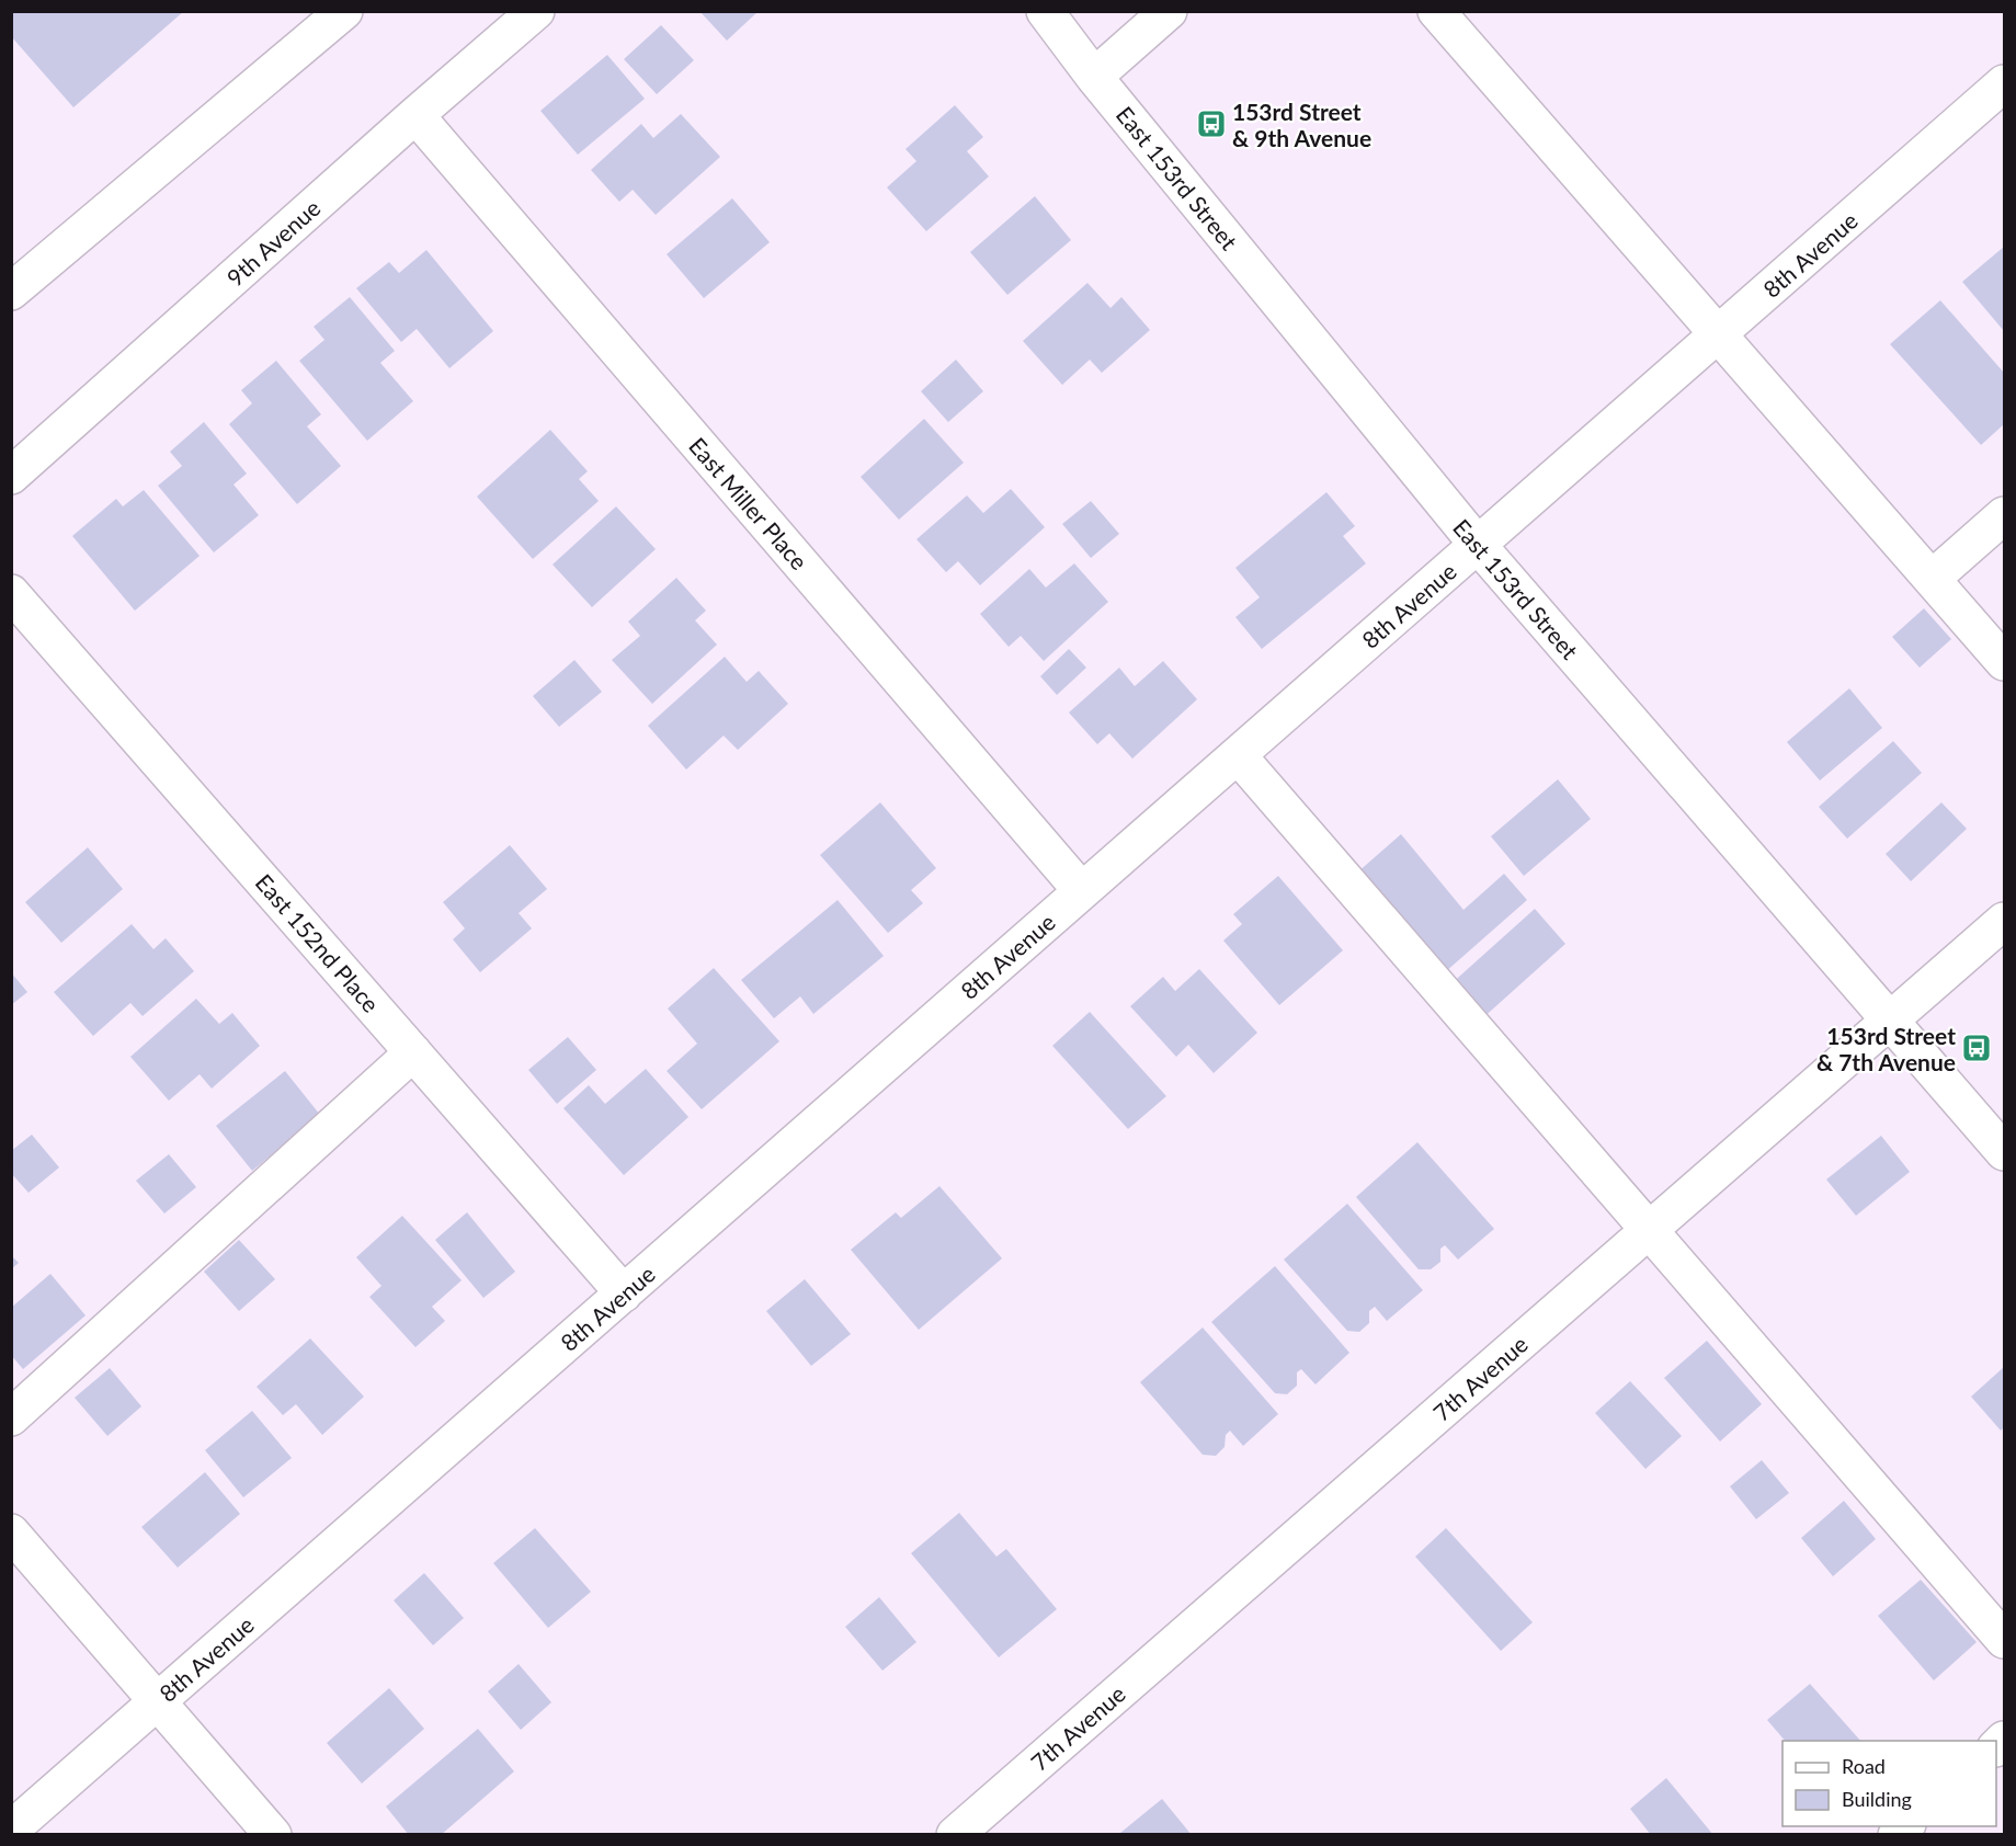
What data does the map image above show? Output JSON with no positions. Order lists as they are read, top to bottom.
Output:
{
  "streets": {
    "street": [
      "East 153rd Street",
      "9th Avenue",
      "8th Avenue",
      "East Miller Place",
      "East 152nd Place",
      "7th Avenue"
    ]
  },
  "crossings": [
    ["East 153rd Street", "8th Avenue"],
    ["East 153rd Street", "7th Avenue"],
    ["9th Avenue", "East Miller Place"],
    ["8th Avenue", "East Miller Place"],
    ["8th Avenue", "East 152nd Place"]
  ],
  "places": {
    "bus stop": ["153rd Street & 9th Avenue", "153rd Street & 7th Avenue"]
  },
  "legend": ["Road", "Building"]
}
